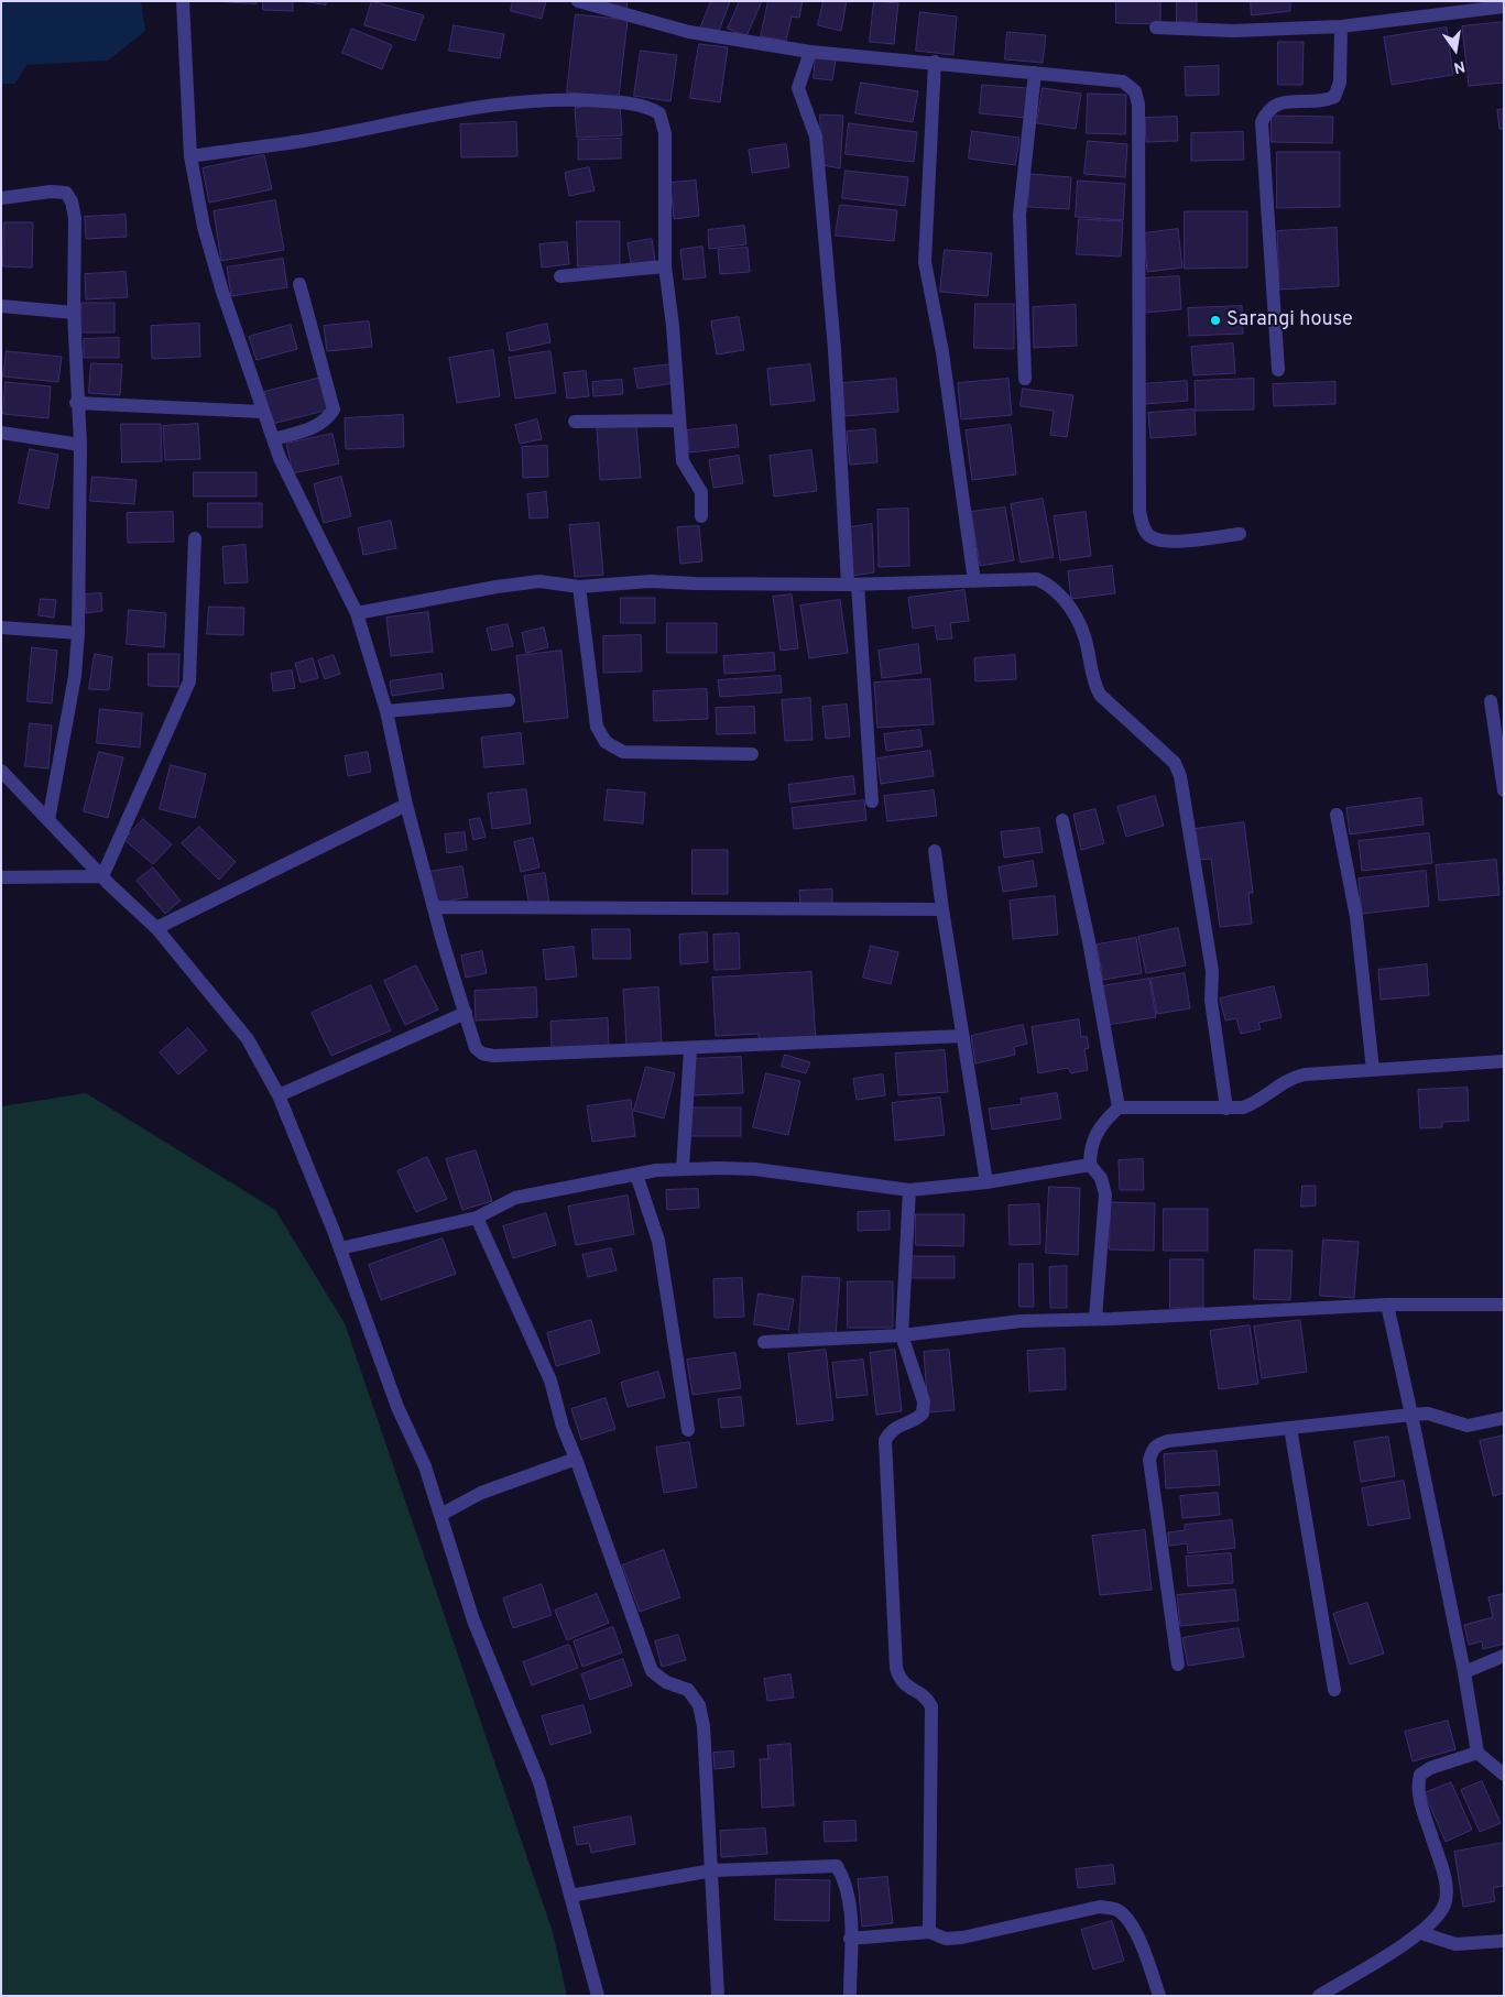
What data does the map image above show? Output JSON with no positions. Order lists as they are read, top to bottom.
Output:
{
  "places": ["Sarangi house"],
  "north": "bottom"
}
